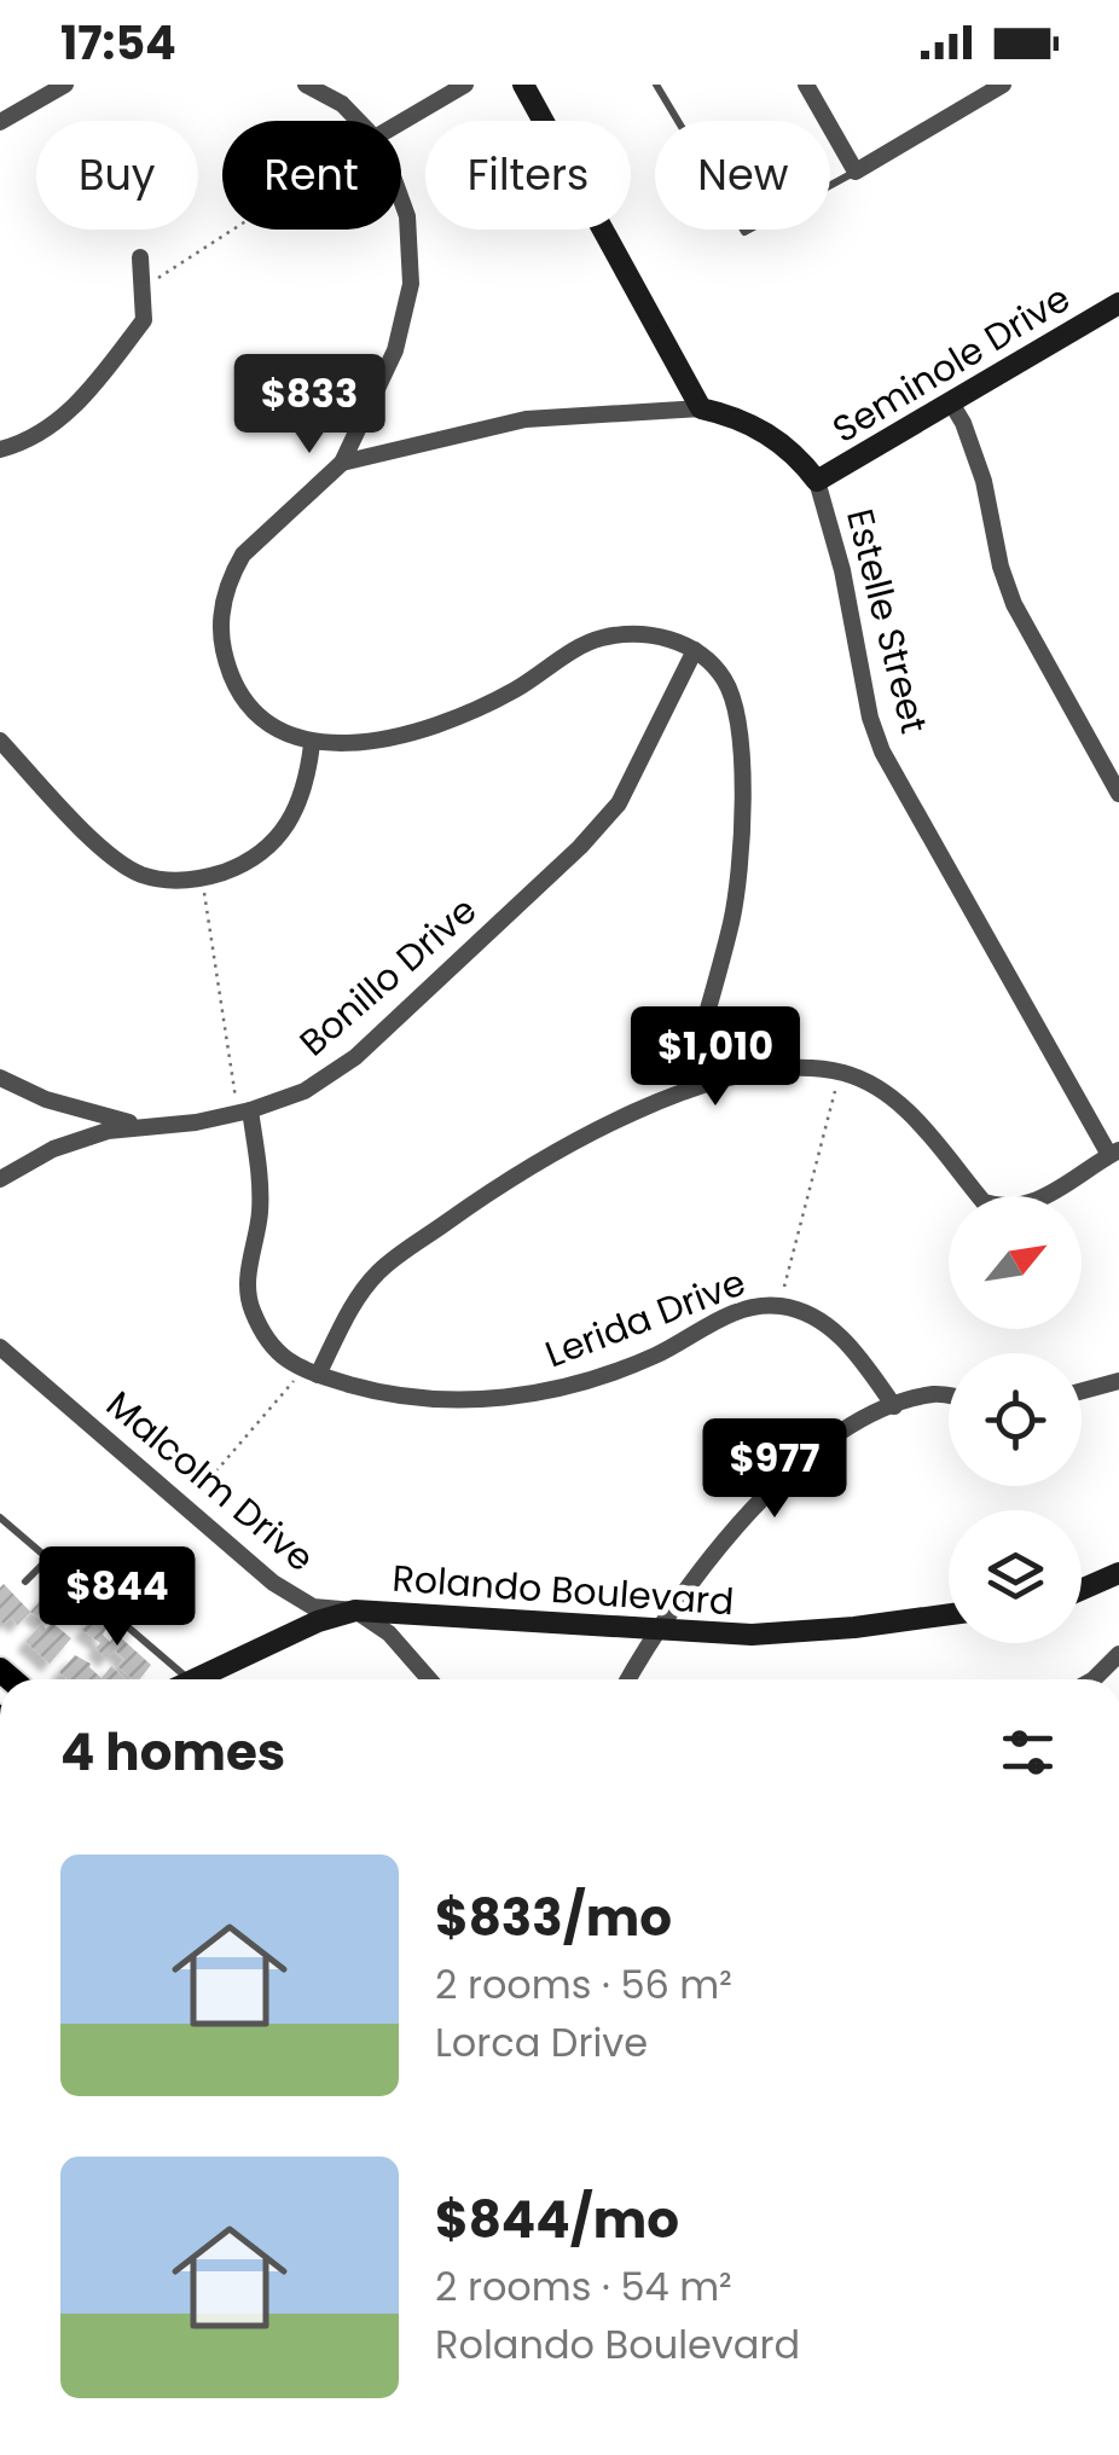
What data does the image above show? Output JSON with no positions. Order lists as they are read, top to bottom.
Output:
{
  "streets": {
    "street": [
      "Seminole Drive",
      "Estelle Street",
      "Bonillo Drive",
      "Lerida Drive",
      "Malcolm Drive",
      "Rolando Boulevard"
    ]
  },
  "crossings": [
    ["Seminole Drive", "Estelle Street"],
    ["Bonillo Drive", "Lerida Drive"],
    ["Malcolm Drive", "Rolando Boulevard"]
  ],
  "north": "top right",
  "page": {
    "status": "17:54",
    "chip": [
      "Buy",
      "Rent",
      "Filters",
      "New"
    ],
    "price": [
      "$833",
      "$1,010",
      "$977",
      "$844"
    ],
    "heading": "4 homes",
    "list": [
      {
        "name": "$833/mo",
        "note": "2 rooms · 56 m² · Lorca Drive"
      },
      {
        "name": "$844/mo",
        "note": "2 rooms · 54 m² · Rolando Boulevard"
      }
    ]
  }
}
